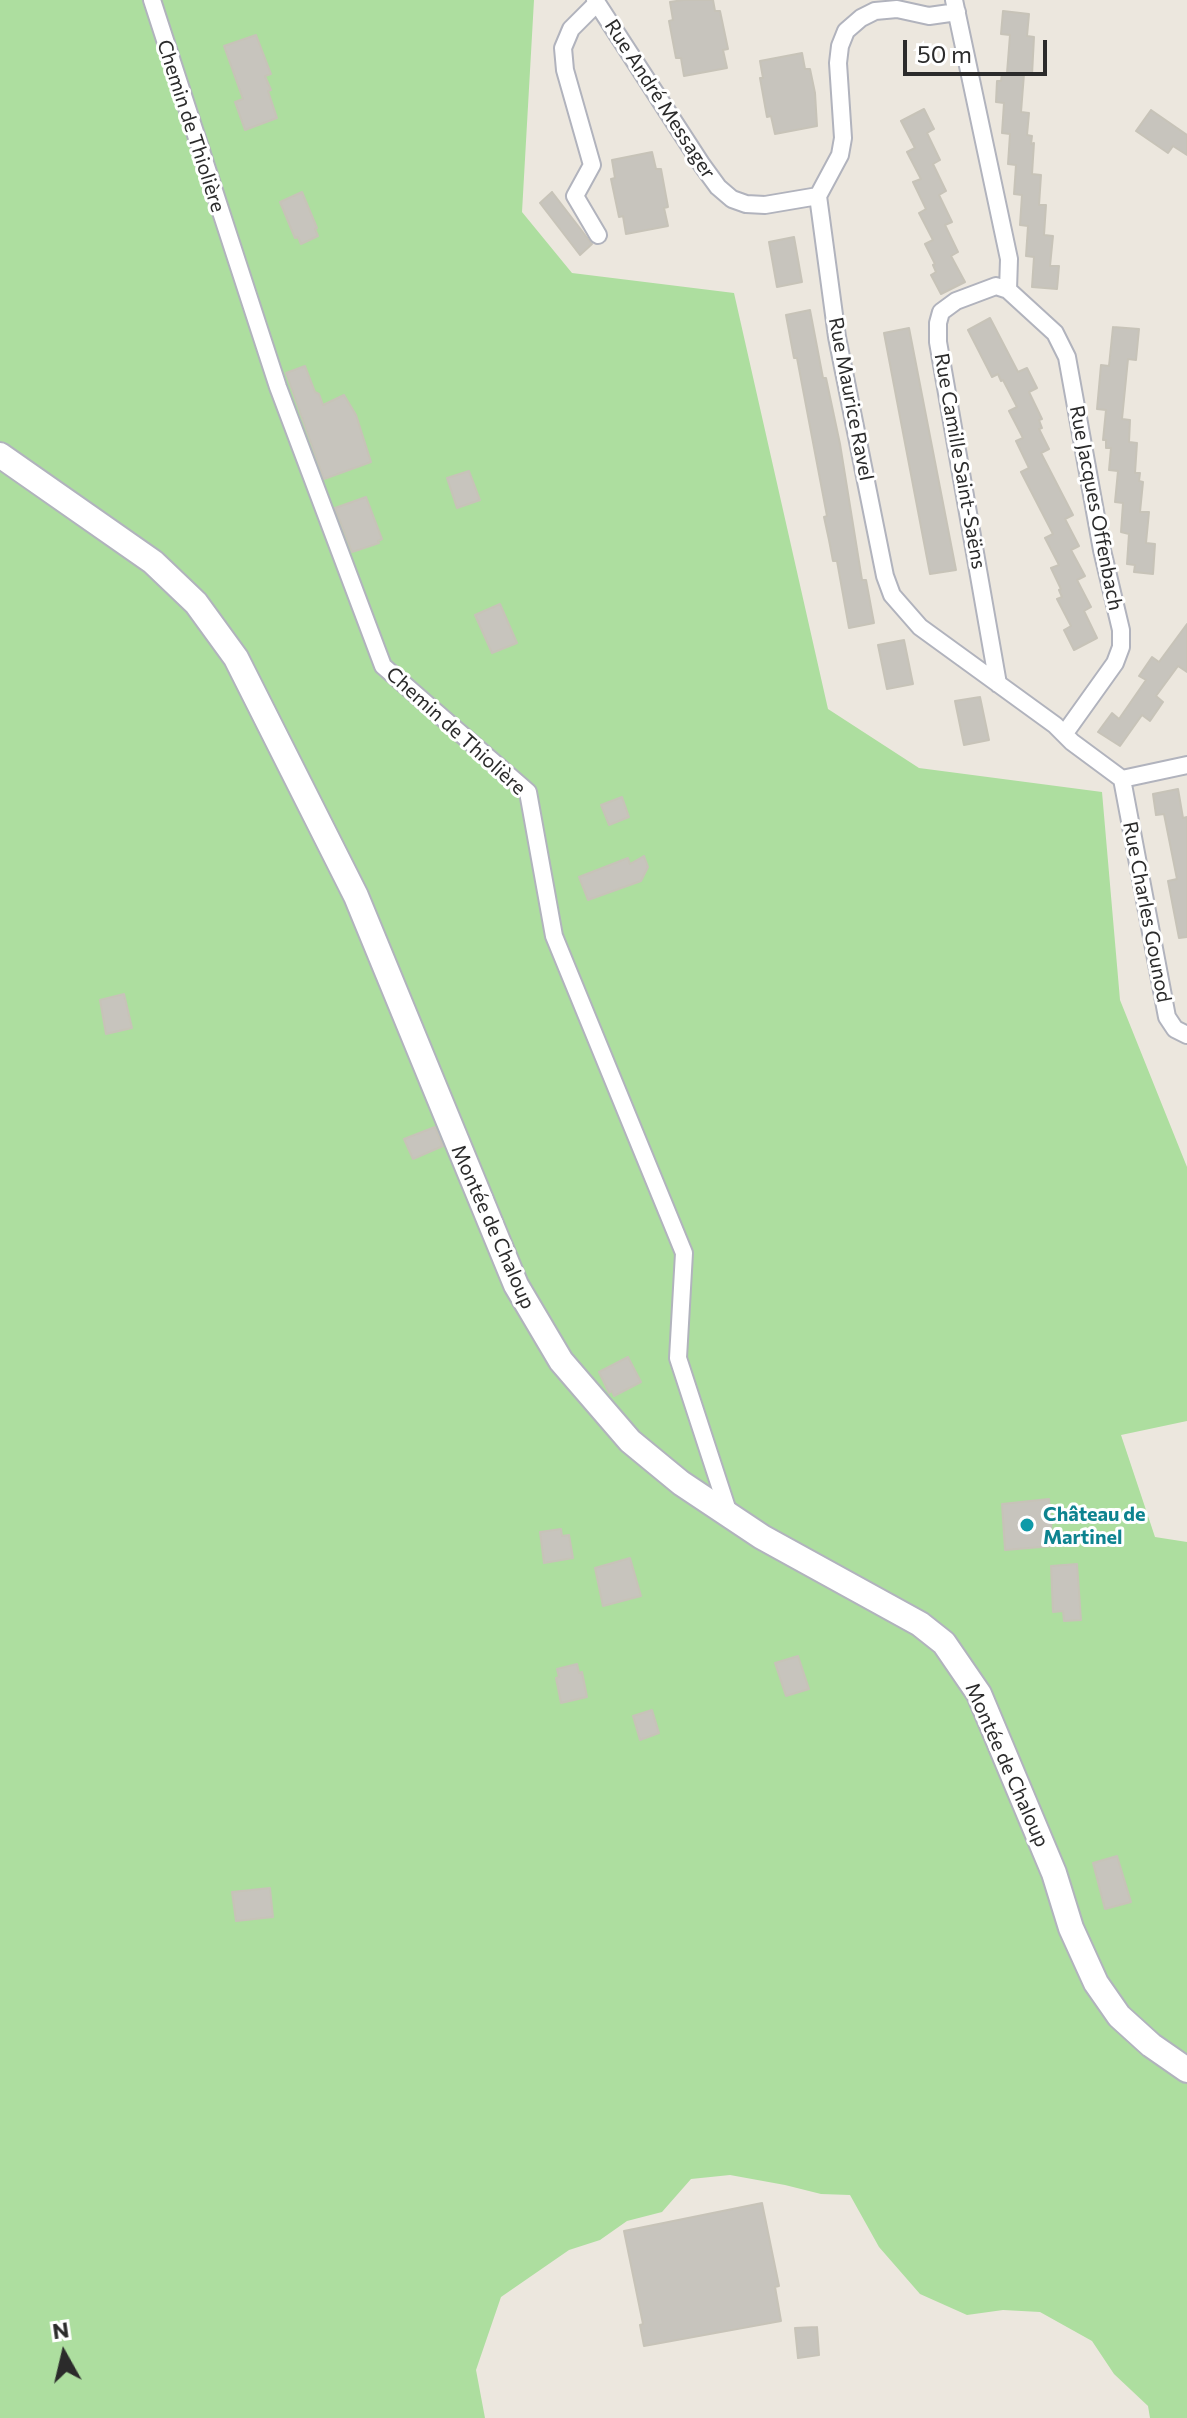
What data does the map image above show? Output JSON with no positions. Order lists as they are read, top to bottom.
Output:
{
  "streets": {
    "main road": ["Montée de Chaloup"],
    "street": [
      "Rue André Messager",
      "Chemin de Thiolière",
      "Rue Maurice Ravel",
      "Rue Camille Saint-Saëns",
      "Rue Jacques Offenbach",
      "Rue Charles Gounod"
    ]
  },
  "crossings": [
    ["Rue André Messager", "Rue Maurice Ravel"],
    ["Chemin de Thiolière", "Montée de Chaloup"],
    ["Rue Maurice Ravel", "Rue Camille Saint-Saëns"],
    ["Rue Maurice Ravel", "Rue Jacques Offenbach"],
    ["Rue Maurice Ravel", "Rue Charles Gounod"],
    ["Rue Camille Saint-Saëns", "Rue Jacques Offenbach"]
  ],
  "places": ["Château de Martinel"],
  "scale_bar": "50 m",
  "north": "top"
}
